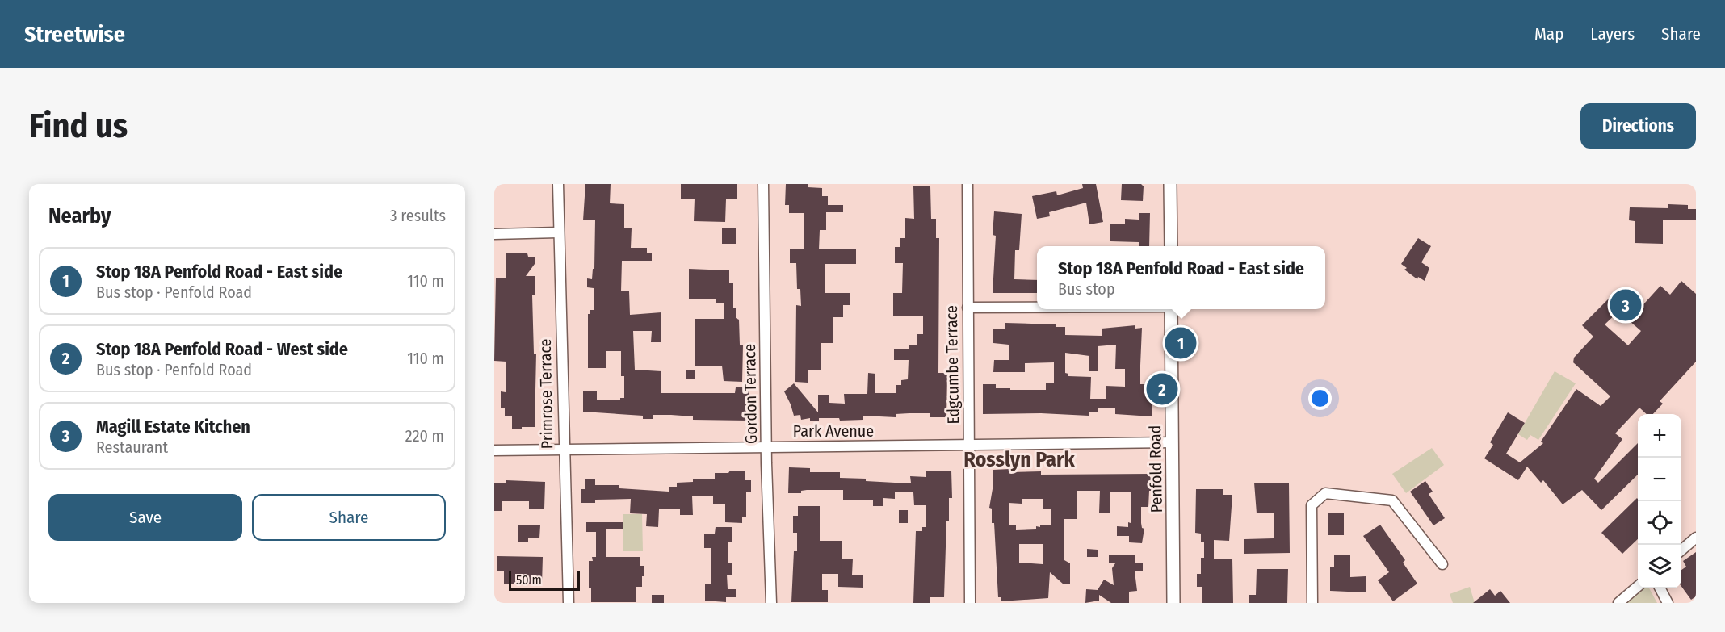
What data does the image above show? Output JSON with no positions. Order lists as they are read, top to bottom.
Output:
{
  "streets": {
    "main road": ["Penfold Road"],
    "street": [
      "Edgcumbe Terrace",
      "Primrose Terrace",
      "Gordon Terrace",
      "Park Avenue"
    ]
  },
  "crossings": [
    ["Edgcumbe Terrace", "Park Avenue"],
    ["Primrose Terrace", "Park Avenue"],
    ["Gordon Terrace", "Park Avenue"],
    ["Park Avenue", "Penfold Road"]
  ],
  "districts": ["Rosslyn Park"],
  "scale_bar": "50 m",
  "page": {
    "header": "Streetwise",
    "nav": ["Map", "Layers", "Share"],
    "buttons": [
      "Directions",
      ["Save", "Share"]
    ],
    "title": "Find us",
    "heading": ["Nearby", "3 results"],
    "popup": ["Stop 18A Penfold Road - East side", "Bus stop"],
    "list": [
      {
        "mark": "1",
        "name": "Stop 18A Penfold Road - East side",
        "note": "Bus stop · Penfold Road",
        "value": "110 m"
      },
      {
        "mark": "2",
        "name": "Stop 18A Penfold Road - West side",
        "note": "Bus stop · Penfold Road",
        "value": "110 m"
      },
      {
        "mark": "3",
        "name": "Magill Estate Kitchen",
        "note": "Restaurant",
        "value": "220 m"
      }
    ],
    "pins": ["3", "1", "2"],
    "map_buttons": ["+", "−"],
    "scale": "50 m"
  }
}
